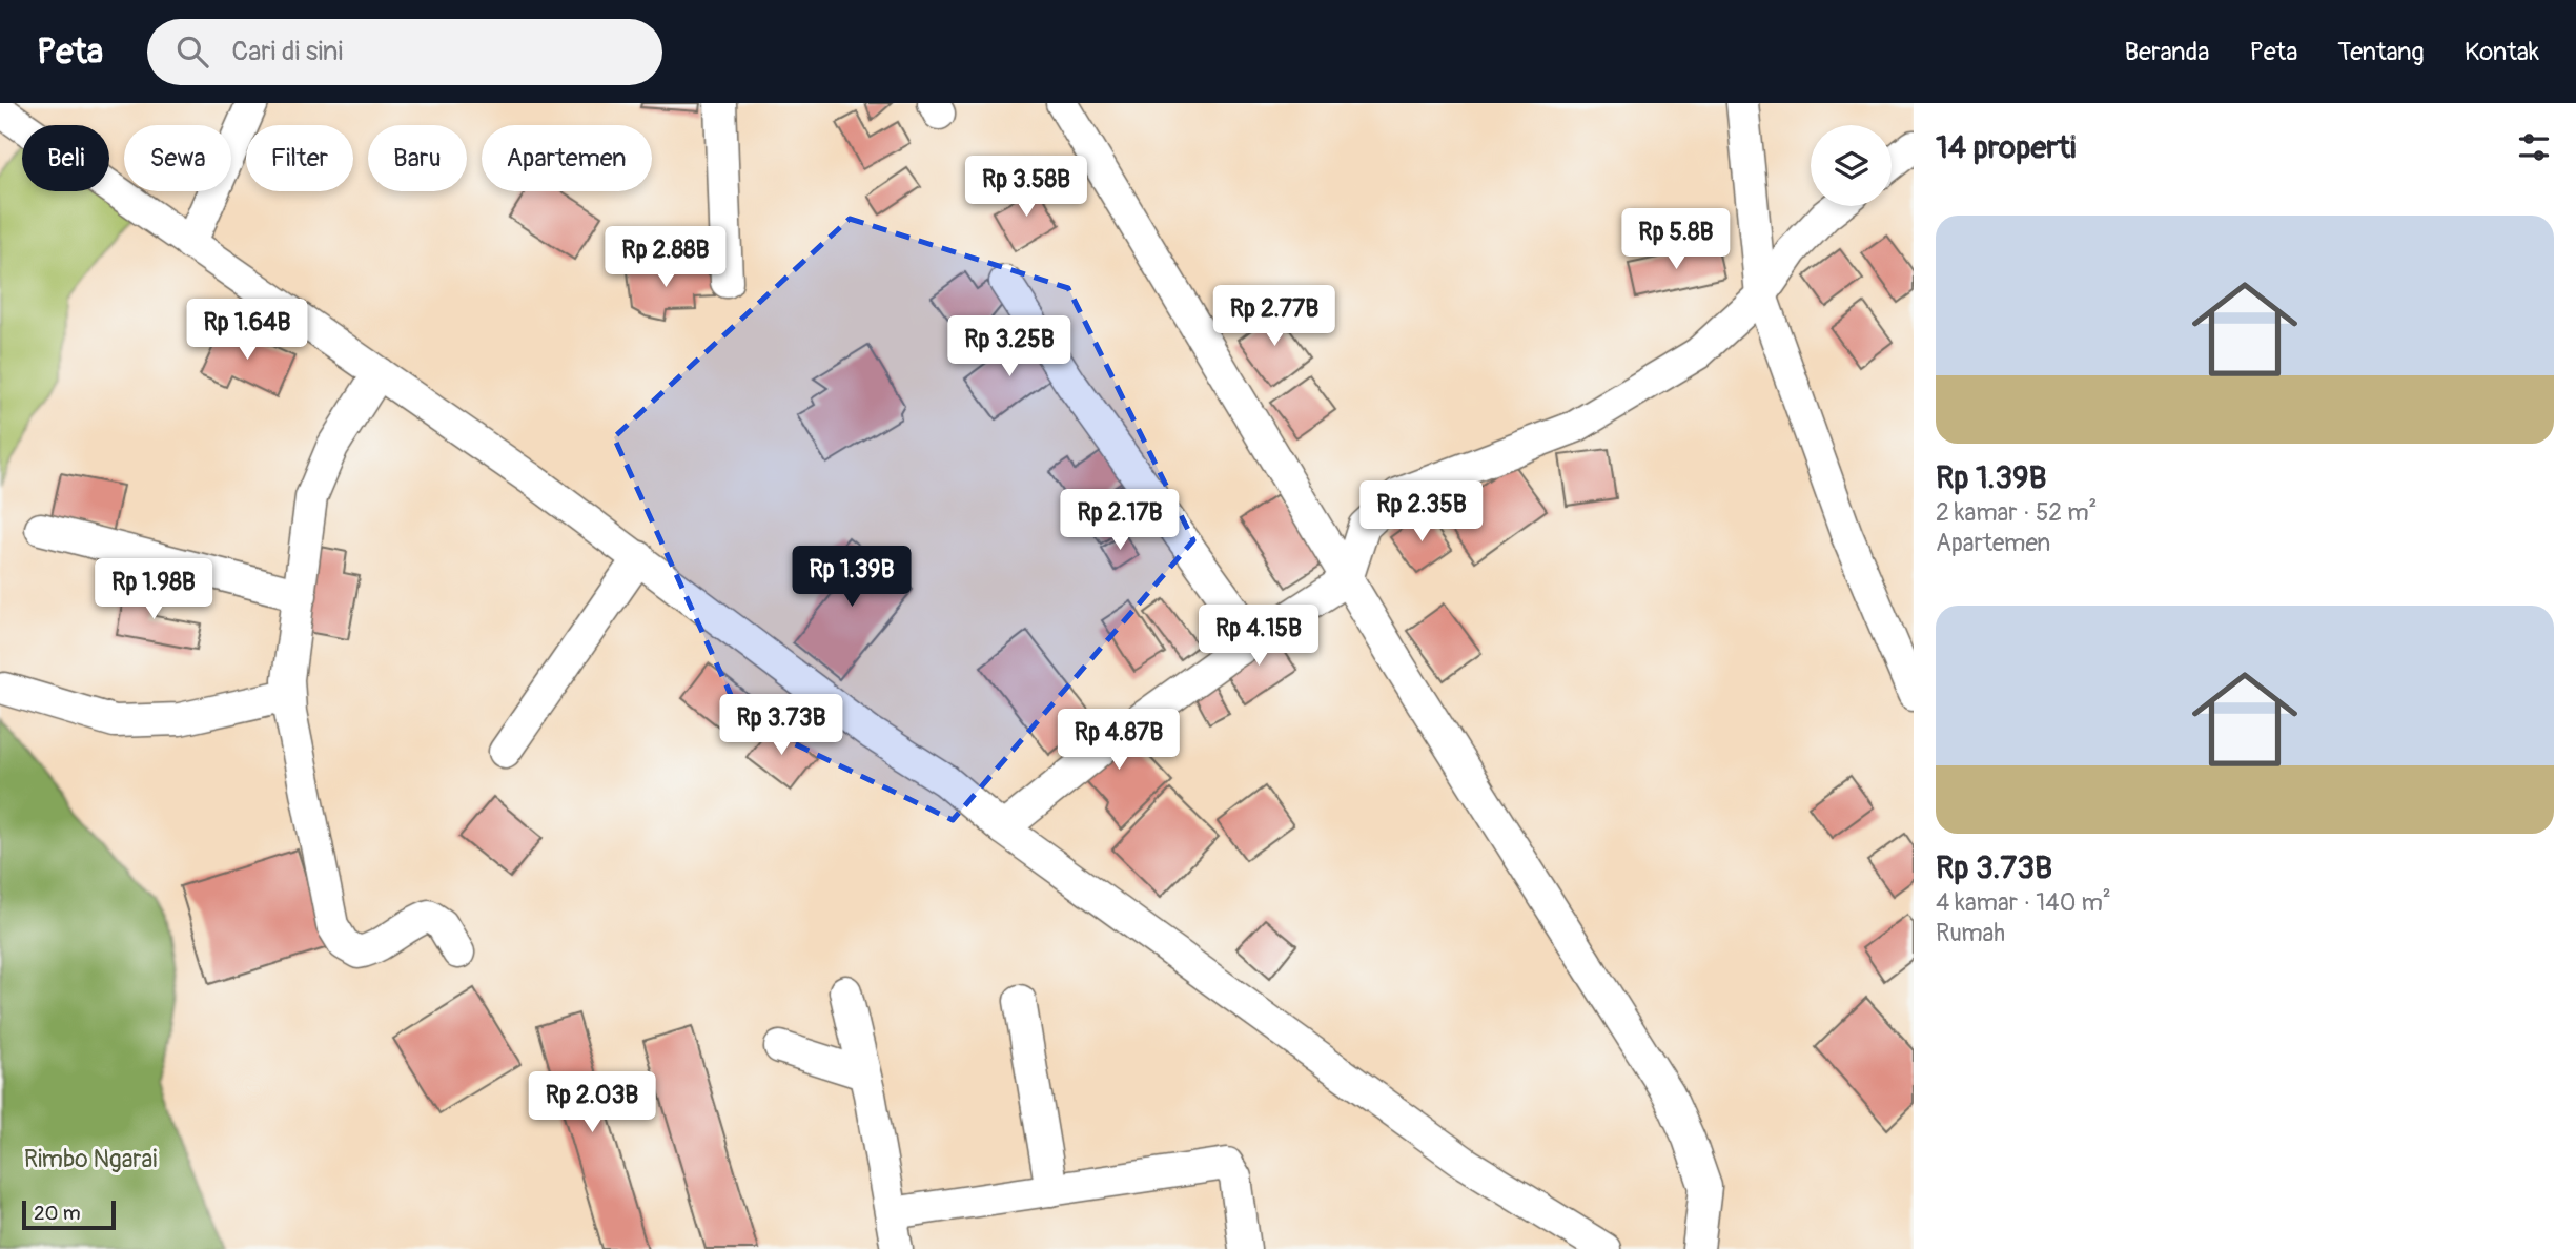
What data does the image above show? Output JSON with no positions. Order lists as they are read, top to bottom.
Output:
{
  "parks": ["Rimbo Ngarai"],
  "scale_bar": "20 m",
  "page": {
    "header": "Peta",
    "search": "Cari di sini",
    "nav": [
      "Beranda",
      "Peta",
      "Tentang",
      "Kontak"
    ],
    "heading": "14 properti",
    "chip": [
      "Beli",
      "Sewa",
      "Filter",
      "Baru",
      "Apartemen"
    ],
    "price": [
      "Rp 3.58B",
      "Rp 5.8B",
      "Rp 2.88B",
      "Rp 2.77B",
      "Rp 1.64B",
      "Rp 3.25B",
      "Rp 2.35B",
      "Rp 2.17B",
      "Rp 1.39B",
      "Rp 1.98B",
      "Rp 4.15B",
      "Rp 3.73B",
      "Rp 4.87B",
      "Rp 2.03B"
    ],
    "list": [
      {
        "name": "Rp 1.39B",
        "note": "2 kamar · 52 m² · Apartemen"
      },
      {
        "name": "Rp 3.73B",
        "note": "4 kamar · 140 m² · Rumah"
      }
    ],
    "scale": "20 m"
  }
}
